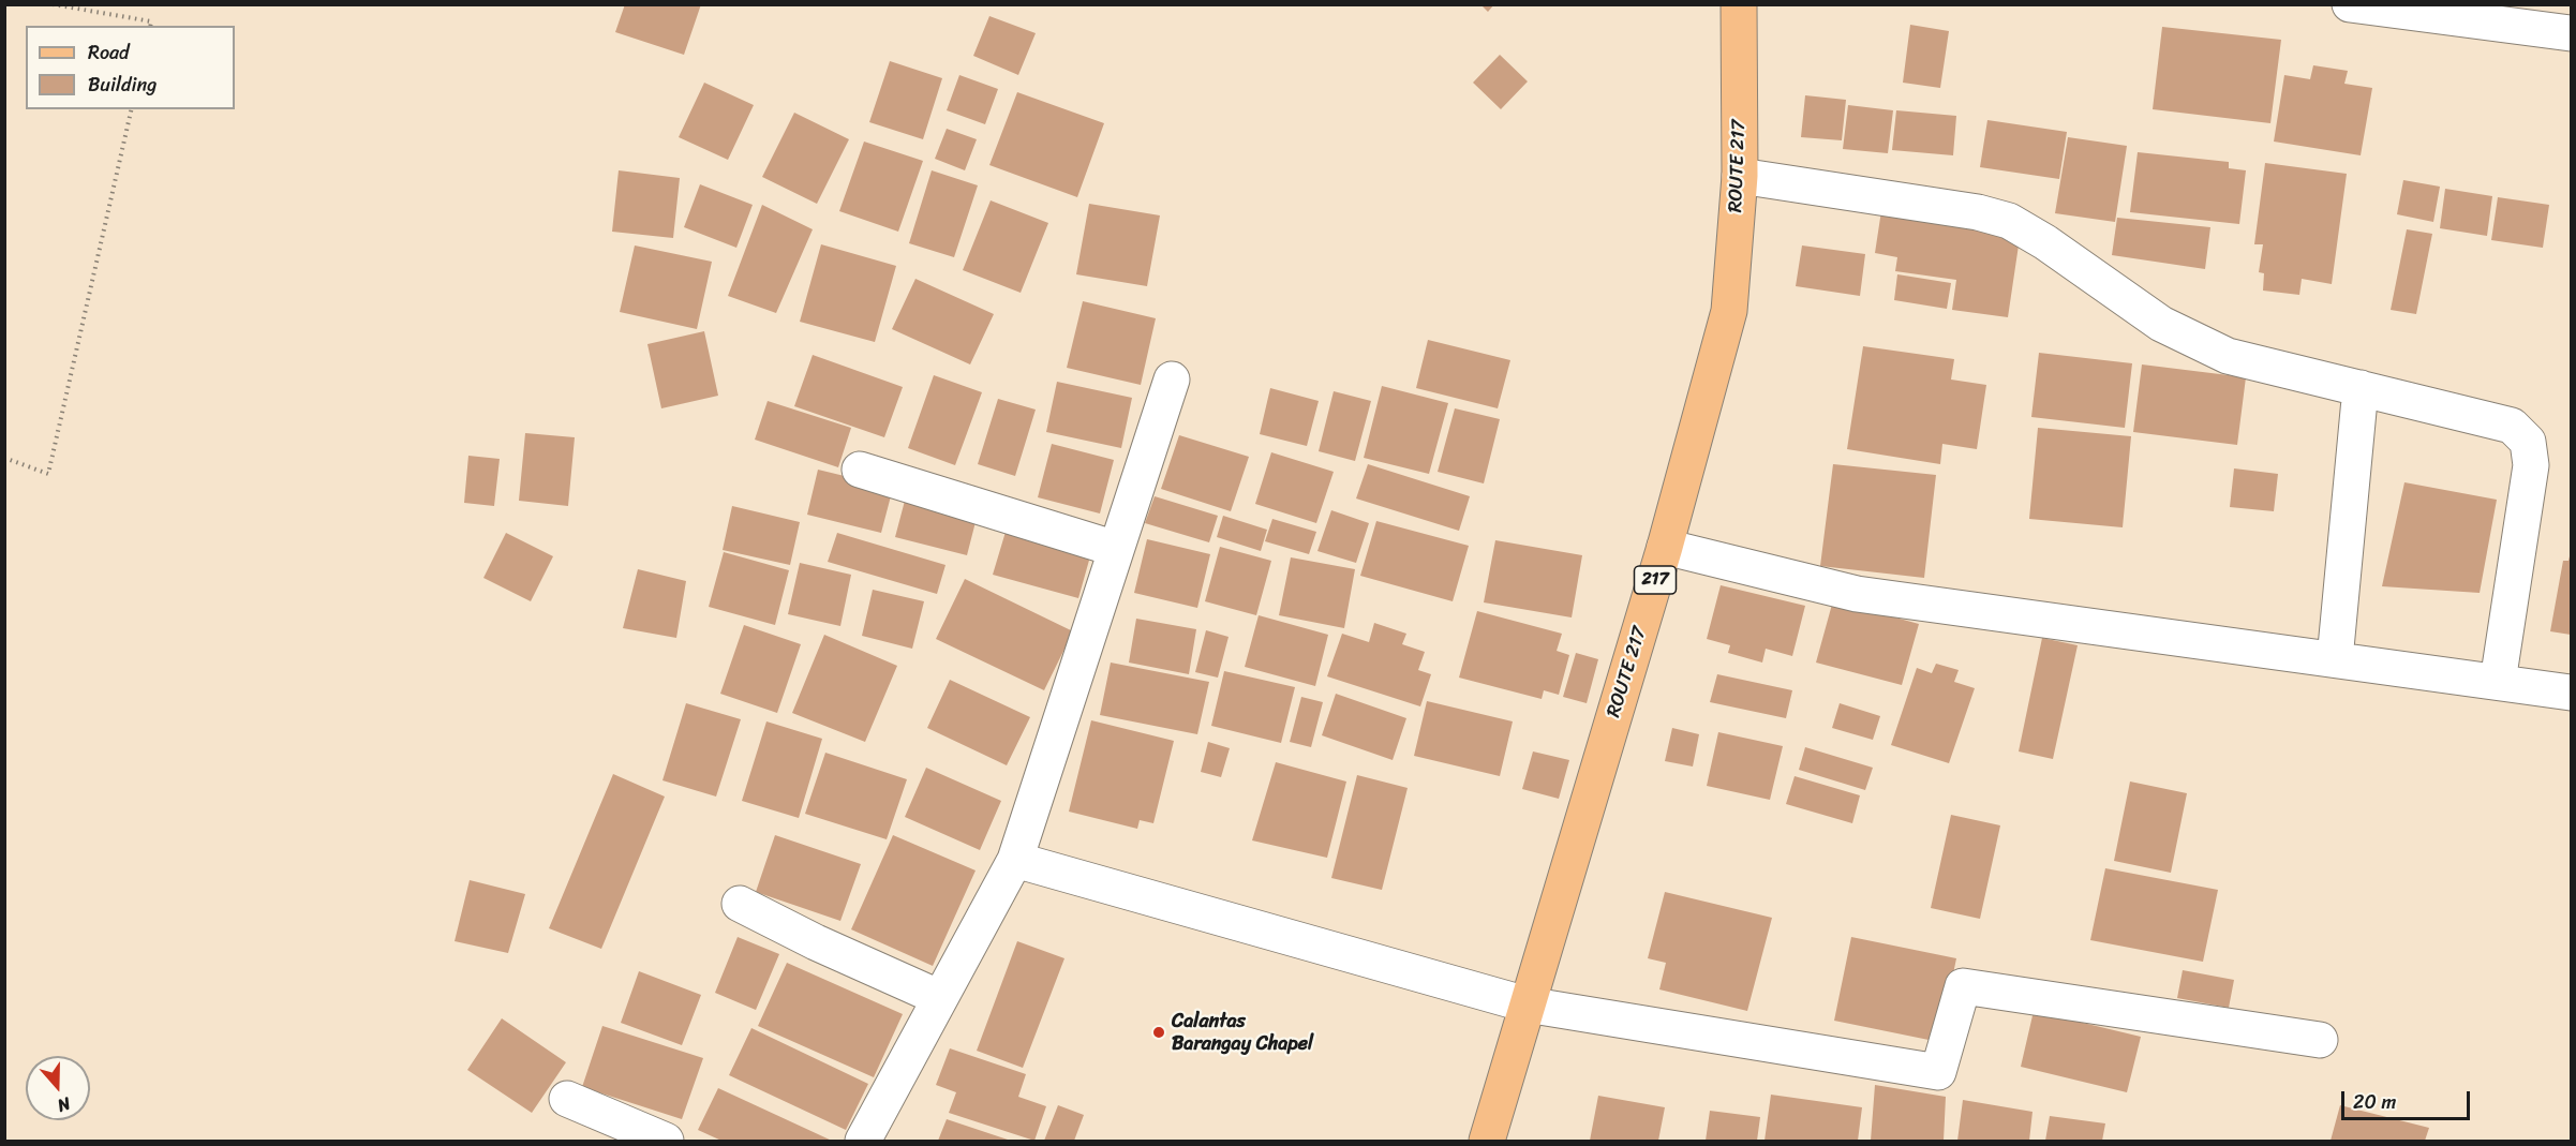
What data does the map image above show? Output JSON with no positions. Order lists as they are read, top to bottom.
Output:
{
  "streets": {
    "main road": ["ROUTE 217", "217"]
  },
  "places": ["Calantas Barangay Chapel"],
  "legend": ["Road", "Building"],
  "scale_bar": "20 m",
  "north": "bottom"
}
